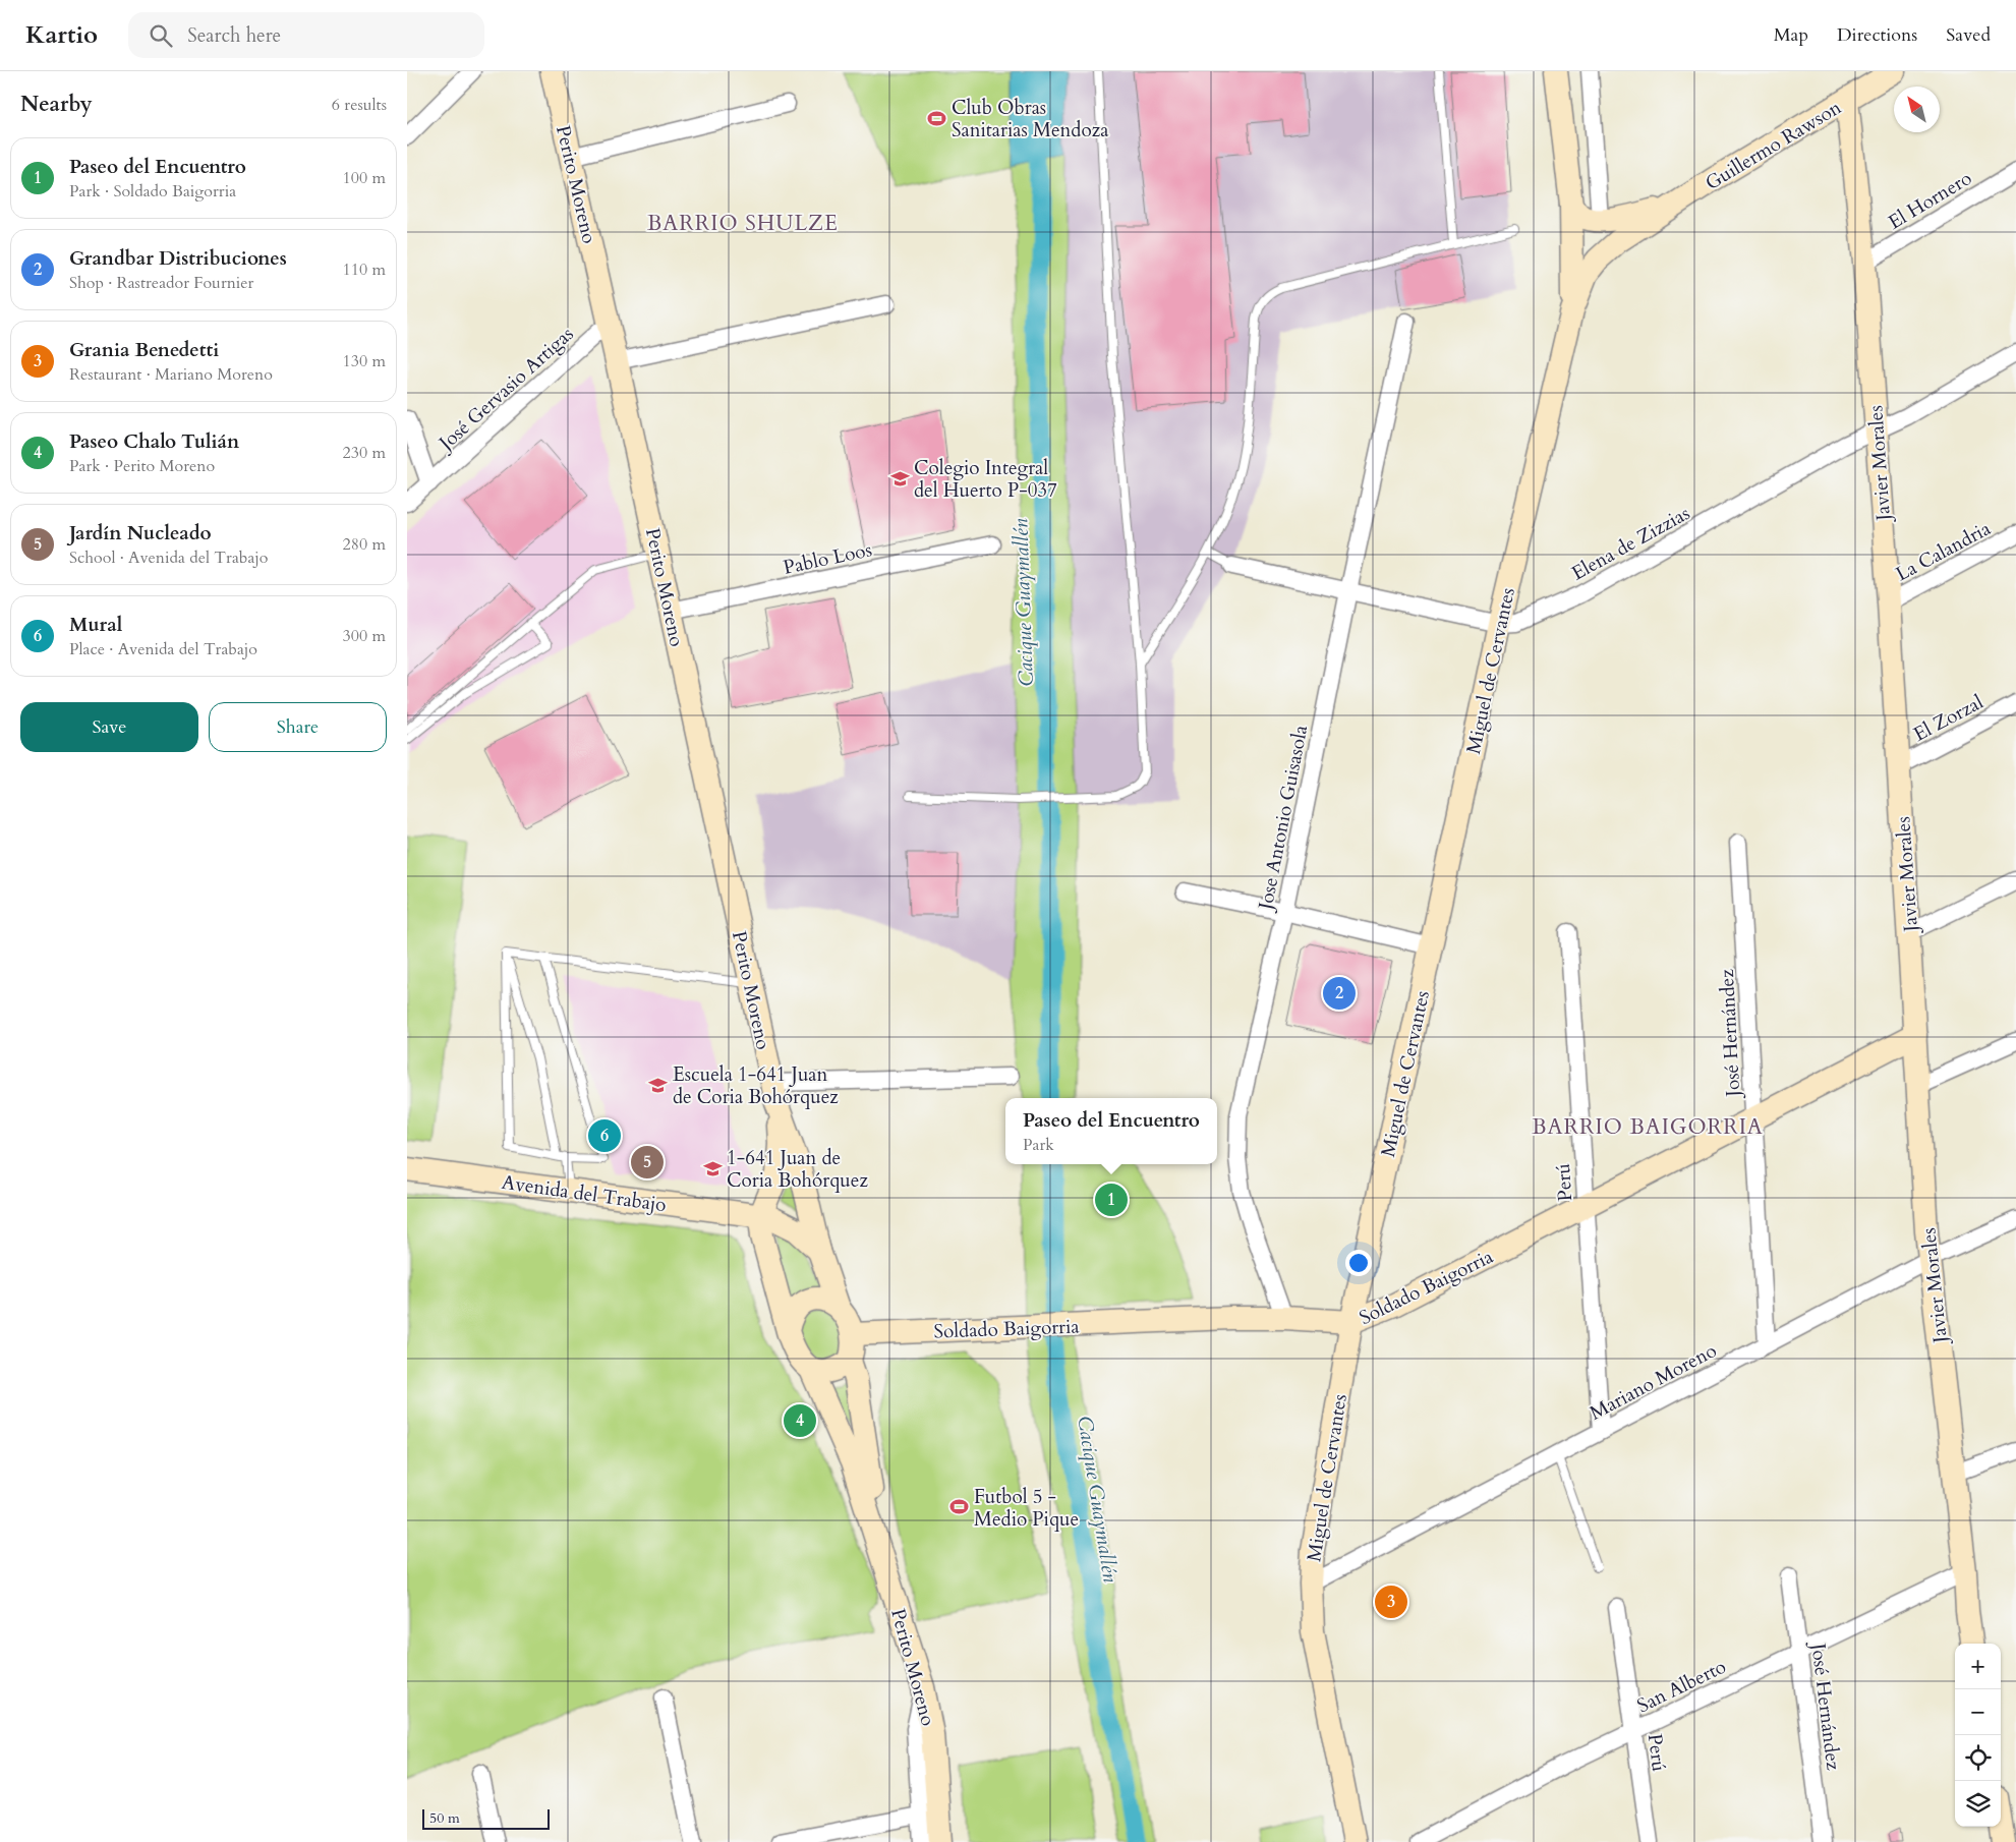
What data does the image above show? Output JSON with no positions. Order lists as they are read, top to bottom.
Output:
{
  "streets": {
    "main road": [
      "Guillermo Rawson",
      "Perito Moreno",
      "Javier Morales",
      "Miguel de Cervantes",
      "Avenida del Trabajo",
      "Soldado Baigorria"
    ],
    "street": [
      "El Hornero",
      "José Gervasio Artigas",
      "Elena de Zizzias",
      "La Calandria",
      "Pablo Loos",
      "El Zorzal",
      "Jose Antonio Guisasola",
      "José Hernández",
      "Perú",
      "Mariano Moreno",
      "San Alberto"
    ]
  },
  "crossings": [
    ["Guillermo Rawson", "Javier Morales"],
    ["Guillermo Rawson", "Miguel de Cervantes"],
    ["Perito Moreno", "José Gervasio Artigas"],
    ["Perito Moreno", "Pablo Loos"],
    ["Perito Moreno", "Avenida del Trabajo"],
    ["Perito Moreno", "Soldado Baigorria"],
    ["El Hornero", "Javier Morales"],
    ["Javier Morales", "Elena de Zizzias"],
    ["Javier Morales", "La Calandria"],
    ["Javier Morales", "El Zorzal"],
    ["Javier Morales", "Soldado Baigorria"],
    ["Javier Morales", "Mariano Moreno"],
    ["Javier Morales", "San Alberto"],
    ["Elena de Zizzias", "Miguel de Cervantes"],
    ["Elena de Zizzias", "Jose Antonio Guisasola"],
    ["Miguel de Cervantes", "Soldado Baigorria"],
    ["Miguel de Cervantes", "Mariano Moreno"],
    ["Jose Antonio Guisasola", "Soldado Baigorria"],
    ["José Hernández", "Soldado Baigorria"],
    ["José Hernández", "Mariano Moreno"],
    ["José Hernández", "San Alberto"],
    ["Perú", "Soldado Baigorria"],
    ["Perú", "Mariano Moreno"],
    ["Perú", "San Alberto"]
  ],
  "districts": ["BARRIO SHULZE", "BARRIO BAIGORRIA"],
  "water": ["Cacique Guaymallén"],
  "places": {
    "sports": ["Club Obras Sanitarias Mendoza", "Futbol 5 - Medio Pique"],
    "school or university": ["Colegio Integral del Huerto P-037", "Escuela 1-641 Juan de Coria Bohórquez", "1-641 Juan de Coria Bohórquez"]
  },
  "scale_bar": "50 m",
  "north": "top left",
  "page": {
    "header": "Kartio",
    "search": "Search here",
    "nav": ["Map", "Directions", "Saved"],
    "heading": ["Nearby", "6 results"],
    "list": [
      {
        "mark": "1",
        "name": "Paseo del Encuentro",
        "note": "Park · Soldado Baigorria",
        "value": "100 m"
      },
      {
        "mark": "2",
        "name": "Grandbar Distribuciones",
        "note": "Shop · Rastreador Fournier",
        "value": "110 m"
      },
      {
        "mark": "3",
        "name": "Grania Benedetti",
        "note": "Restaurant · Mariano Moreno",
        "value": "130 m"
      },
      {
        "mark": "4",
        "name": "Paseo Chalo Tulián",
        "note": "Park · Perito Moreno",
        "value": "230 m"
      },
      {
        "mark": "5",
        "name": "Jardín Nucleado",
        "note": "School · Avenida del Trabajo",
        "value": "280 m"
      },
      {
        "mark": "6",
        "name": "Mural",
        "note": "Place · Avenida del Trabajo",
        "value": "300 m"
      }
    ],
    "buttons": ["Save", "Share"],
    "pins": [
      "2",
      "6",
      "5",
      "1",
      "4",
      "3"
    ],
    "popup": ["Paseo del Encuentro", "Park"],
    "map_buttons": ["+", "−"],
    "scale": "50 m"
  }
}
